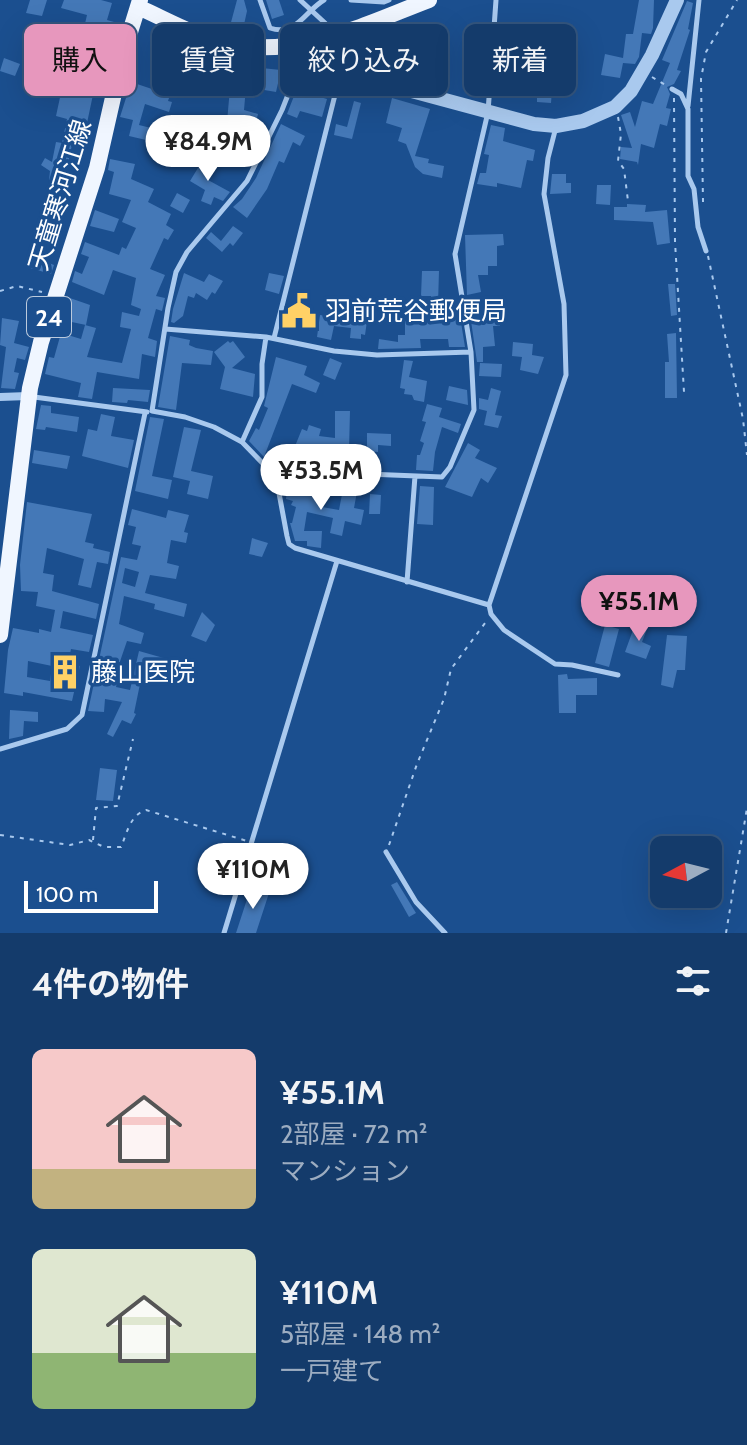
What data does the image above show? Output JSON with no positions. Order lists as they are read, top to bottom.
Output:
{
  "streets": {
    "main road": ["天童寒河江線", "24"]
  },
  "places": {
    "public building": ["羽前荒谷郵便局"],
    "building": ["藤山医院"]
  },
  "scale_bar": "100 m",
  "north": "left",
  "page": {
    "chip": [
      "購入",
      "賃貸",
      "絞り込み",
      "新着"
    ],
    "price": [
      "¥84.9M",
      "¥53.5M",
      "¥55.1M",
      "¥110M"
    ],
    "scale": "100 m",
    "heading": "4件の物件",
    "list": [
      {
        "name": "¥55.1M",
        "note": "2部屋 · 72 m² · マンション"
      },
      {
        "name": "¥110M",
        "note": "5部屋 · 148 m² · 一戸建て"
      }
    ]
  }
}
